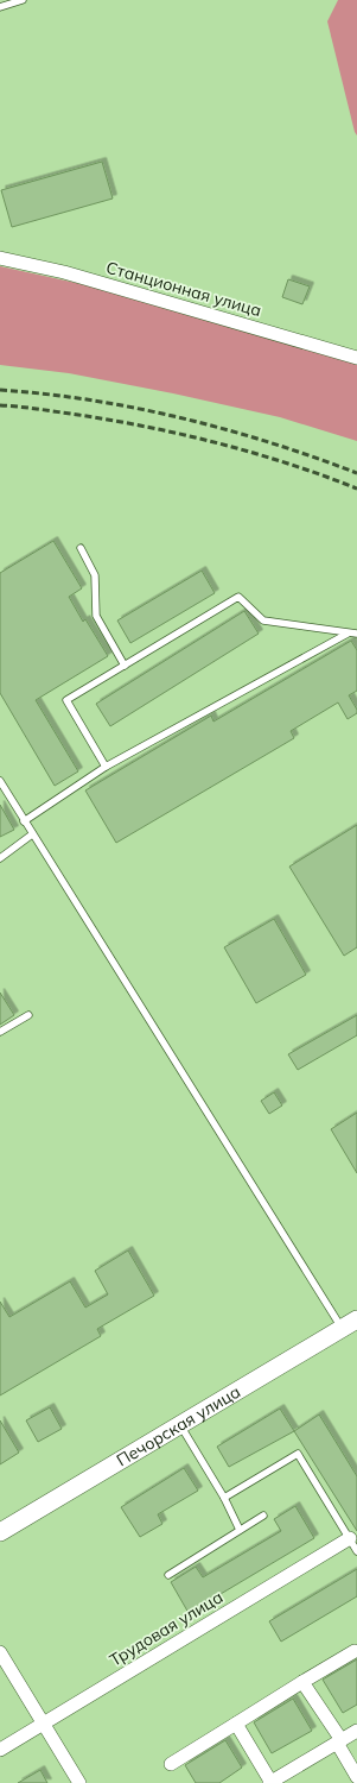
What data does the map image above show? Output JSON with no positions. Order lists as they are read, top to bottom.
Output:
{
  "streets": {
    "street": ["Станционная улица", "Печорская улица", "Трудовая улица"]
  }
}
